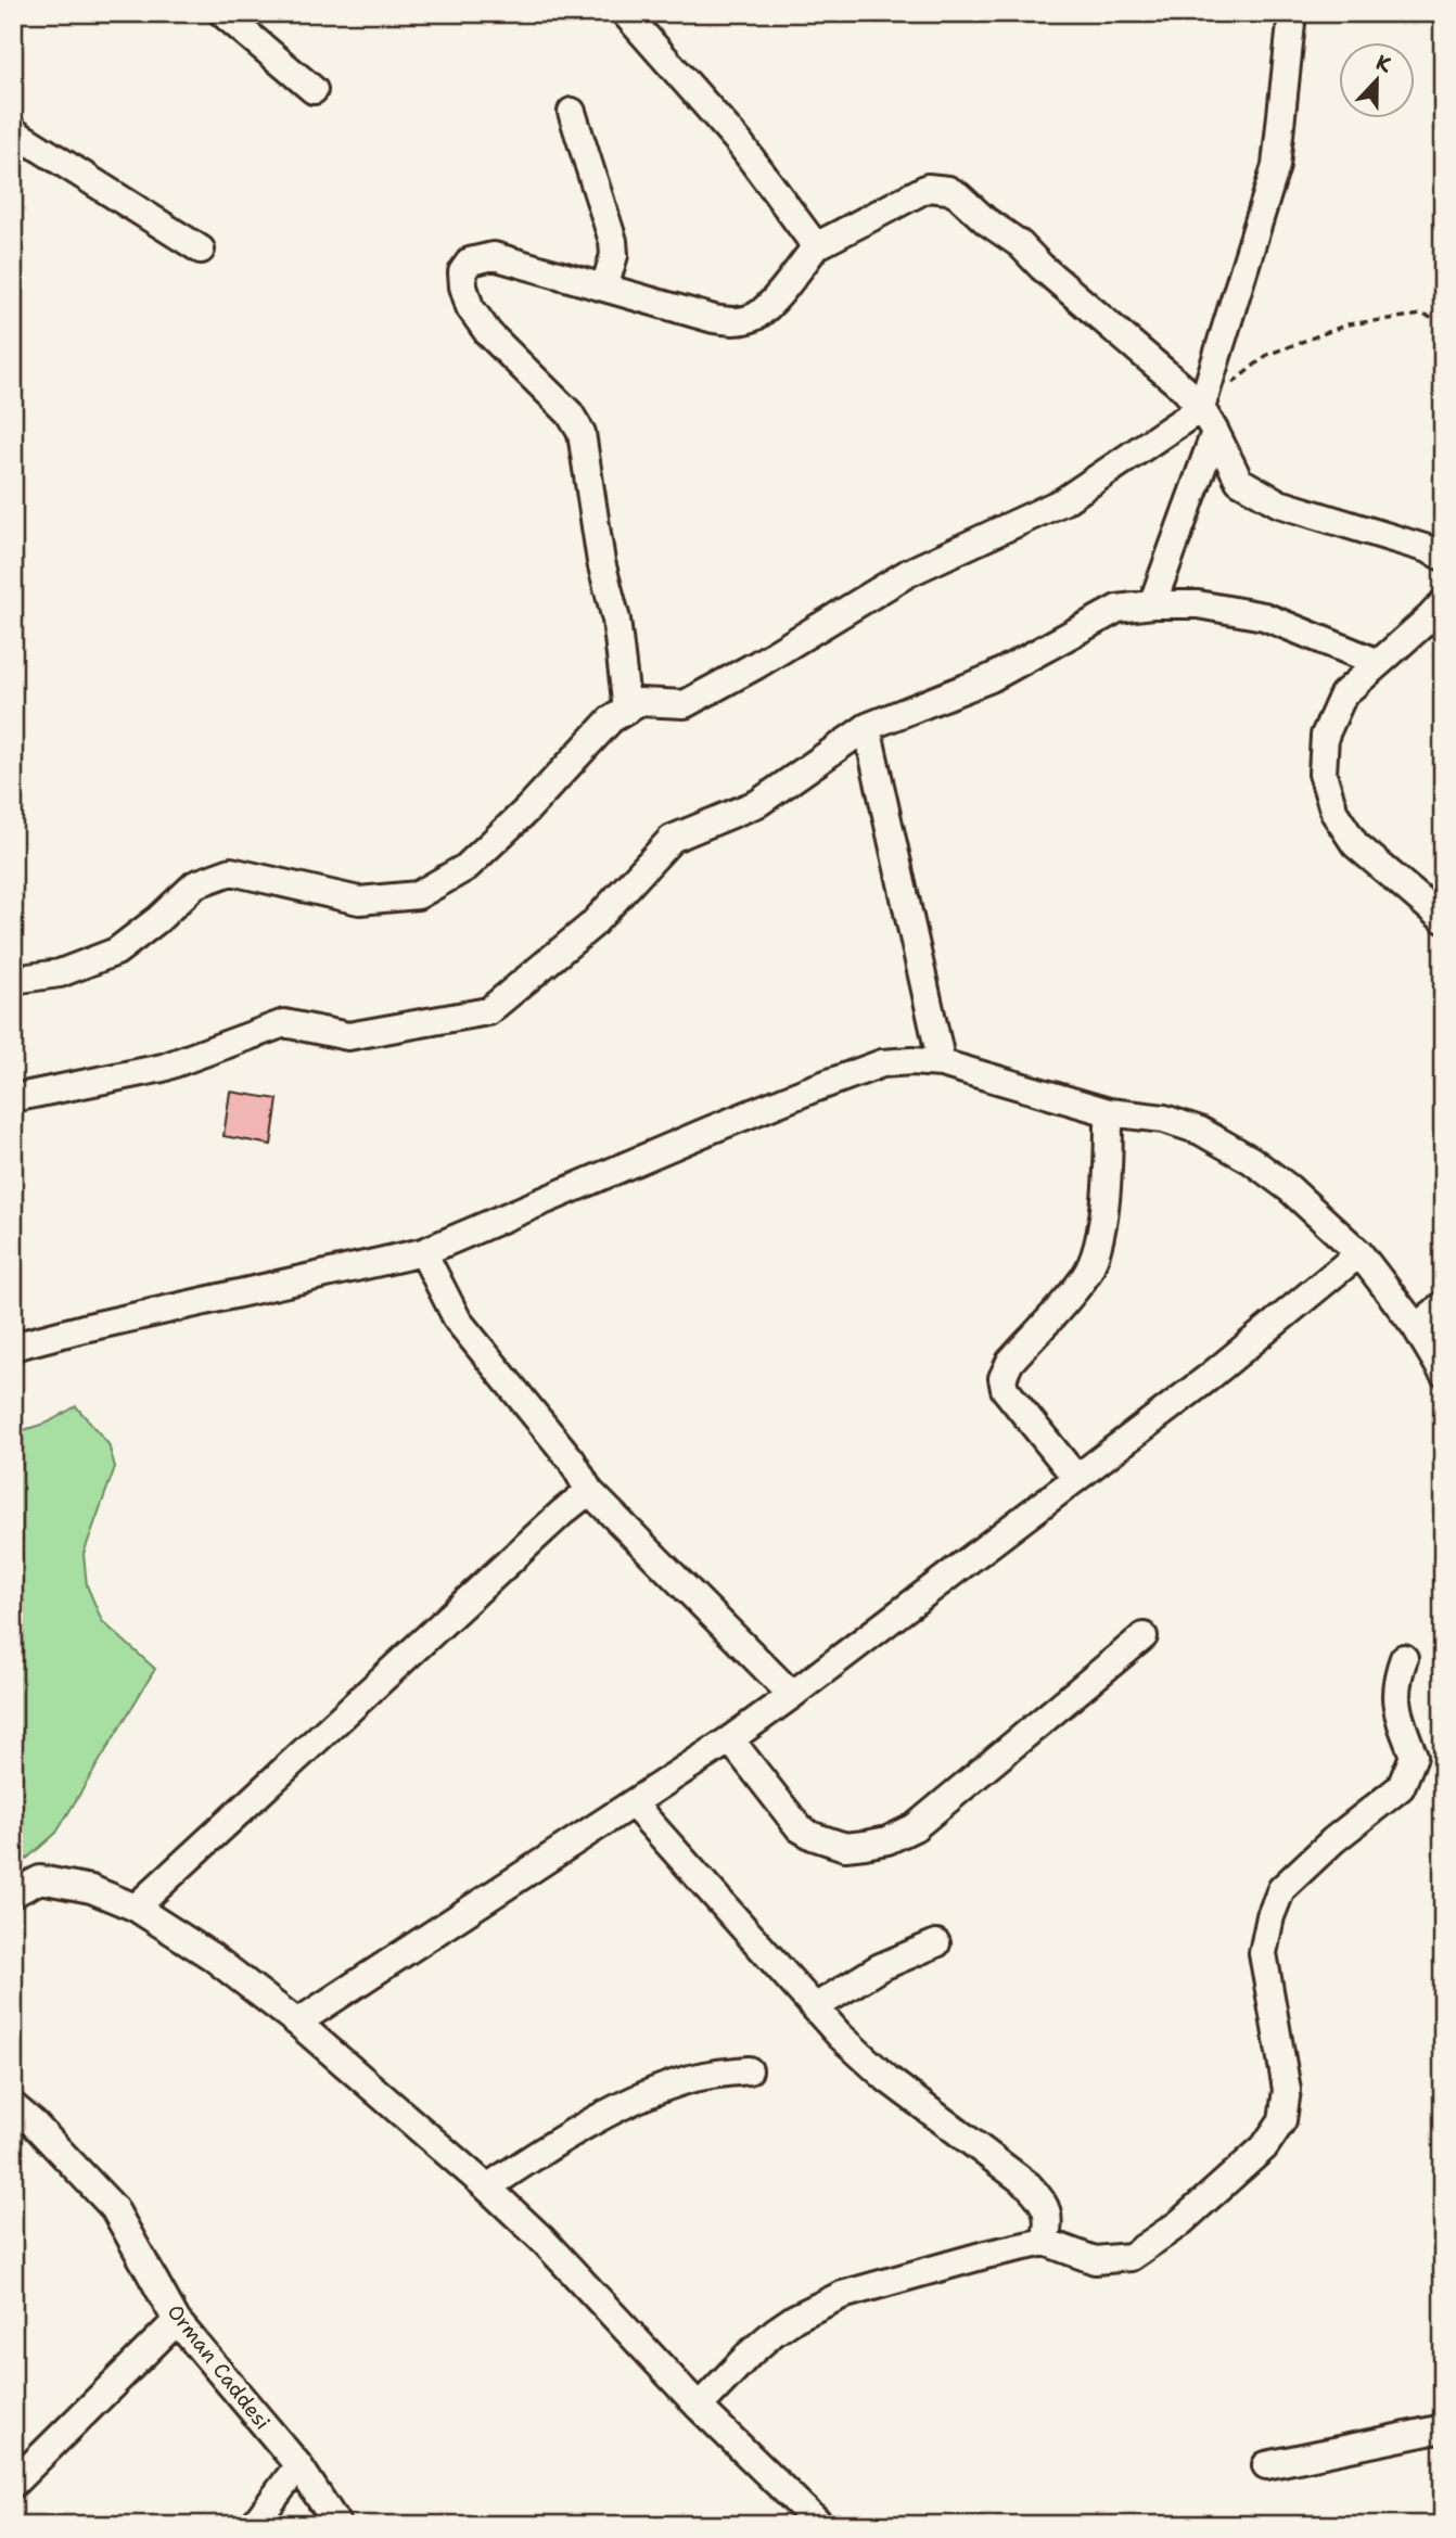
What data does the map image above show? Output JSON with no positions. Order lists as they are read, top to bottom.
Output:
{
  "streets": {
    "street": ["Orman Caddesi"]
  },
  "north": "top"
}
